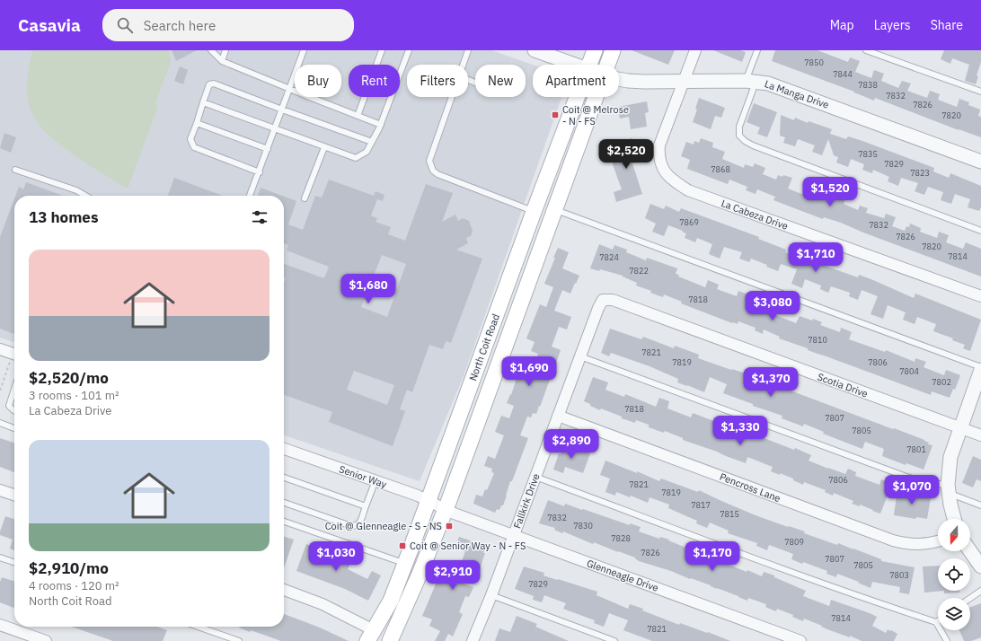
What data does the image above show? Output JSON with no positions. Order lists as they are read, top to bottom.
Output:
{
  "streets": {
    "main road": ["North Coit Road"],
    "street": [
      "La Manga Drive",
      "La Cabeza Drive",
      "Scotia Drive",
      "Senior Way",
      "Pencross Lane",
      "Fallkirk Drive",
      "Glenneagle Drive"
    ]
  },
  "crossings": [
    ["La Manga Drive", "La Cabeza Drive"],
    ["North Coit Road", "Senior Way"],
    ["North Coit Road", "Glenneagle Drive"],
    ["Scotia Drive", "Fallkirk Drive"],
    ["Senior Way", "Glenneagle Drive"],
    ["Pencross Lane", "Fallkirk Drive"],
    ["Fallkirk Drive", "Glenneagle Drive"]
  ],
  "places": {
    "transit": ["Coit @ Melrose - N - FS", "Coit @ Glenneagle - S - NS", "Coit @ Senior Way - N - FS"]
  },
  "house_numbers": [
    "7850",
    "7844",
    "7838",
    "7832",
    "7826",
    "7820",
    "7835",
    "7829",
    "7868",
    "7823",
    "7869",
    "7832",
    "7826",
    "7820",
    "7814",
    "7824",
    "7822",
    "7818",
    "7810",
    "7821",
    "7819",
    "7806",
    "7804",
    "7802",
    "7818",
    "7807",
    "7805",
    "7801",
    "7806",
    "7821",
    "7819",
    "7817",
    "7815",
    "7832",
    "7830",
    "7828",
    "7809",
    "7826",
    "7807",
    "7805",
    "7803",
    "7829",
    "7814",
    "7821"
  ],
  "north": "bottom",
  "page": {
    "header": "Casavia",
    "search": "Search here",
    "nav": ["Map", "Layers", "Share"],
    "chip": [
      "Buy",
      "Rent",
      "Filters",
      "New",
      "Apartment"
    ],
    "price": [
      "$2,520",
      "$1,520",
      "$1,710",
      "$1,680",
      "$3,080",
      "$1,690",
      "$1,370",
      "$1,330",
      "$2,890",
      "$1,070",
      "$1,030",
      "$1,170",
      "$2,910"
    ],
    "heading": "13 homes",
    "list": [
      {
        "name": "$2,520/mo",
        "note": "3 rooms · 101 m² · La Cabeza Drive"
      },
      {
        "name": "$2,910/mo",
        "note": "4 rooms · 120 m² · North Coit Road"
      }
    ]
  }
}
